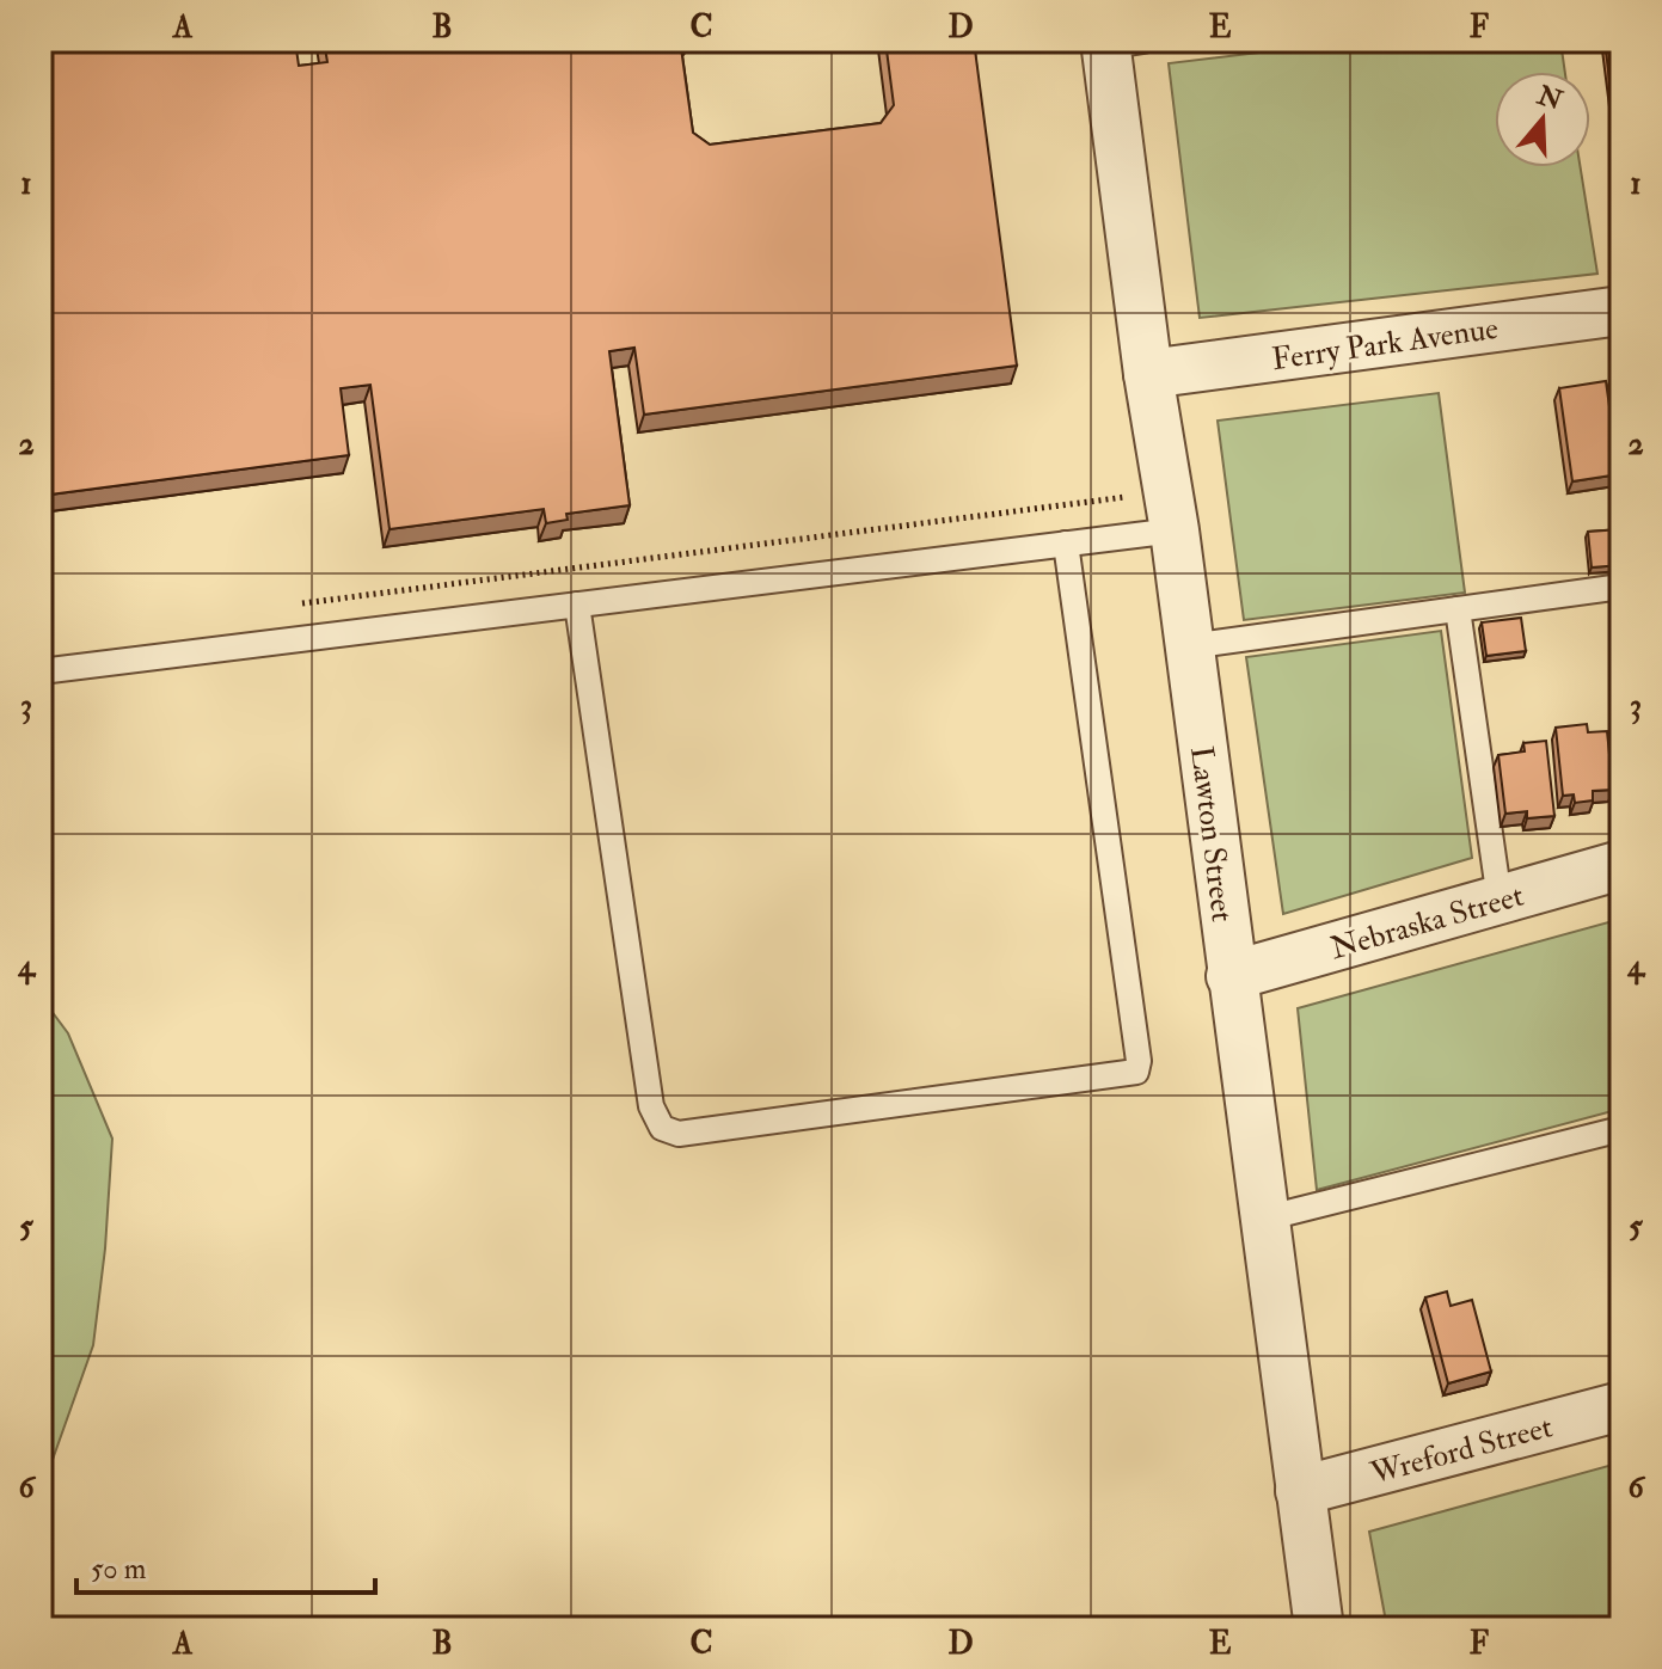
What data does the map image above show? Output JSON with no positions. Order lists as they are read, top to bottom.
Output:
{
  "streets": {
    "street": [
      "Ferry Park Avenue",
      "Lawton Street",
      "Nebraska Street",
      "Wreford Street"
    ]
  },
  "crossings": [
    ["Ferry Park Avenue", "Lawton Street"],
    ["Lawton Street", "Nebraska Street"],
    ["Lawton Street", "Wreford Street"]
  ],
  "scale_bar": "50 m",
  "north": "top",
  "grid": {
    "columns": [
      "A",
      "B",
      "C",
      "D",
      "E",
      "F"
    ],
    "rows": [
      "1",
      "2",
      "3",
      "4",
      "5",
      "6"
    ]
  }
}
